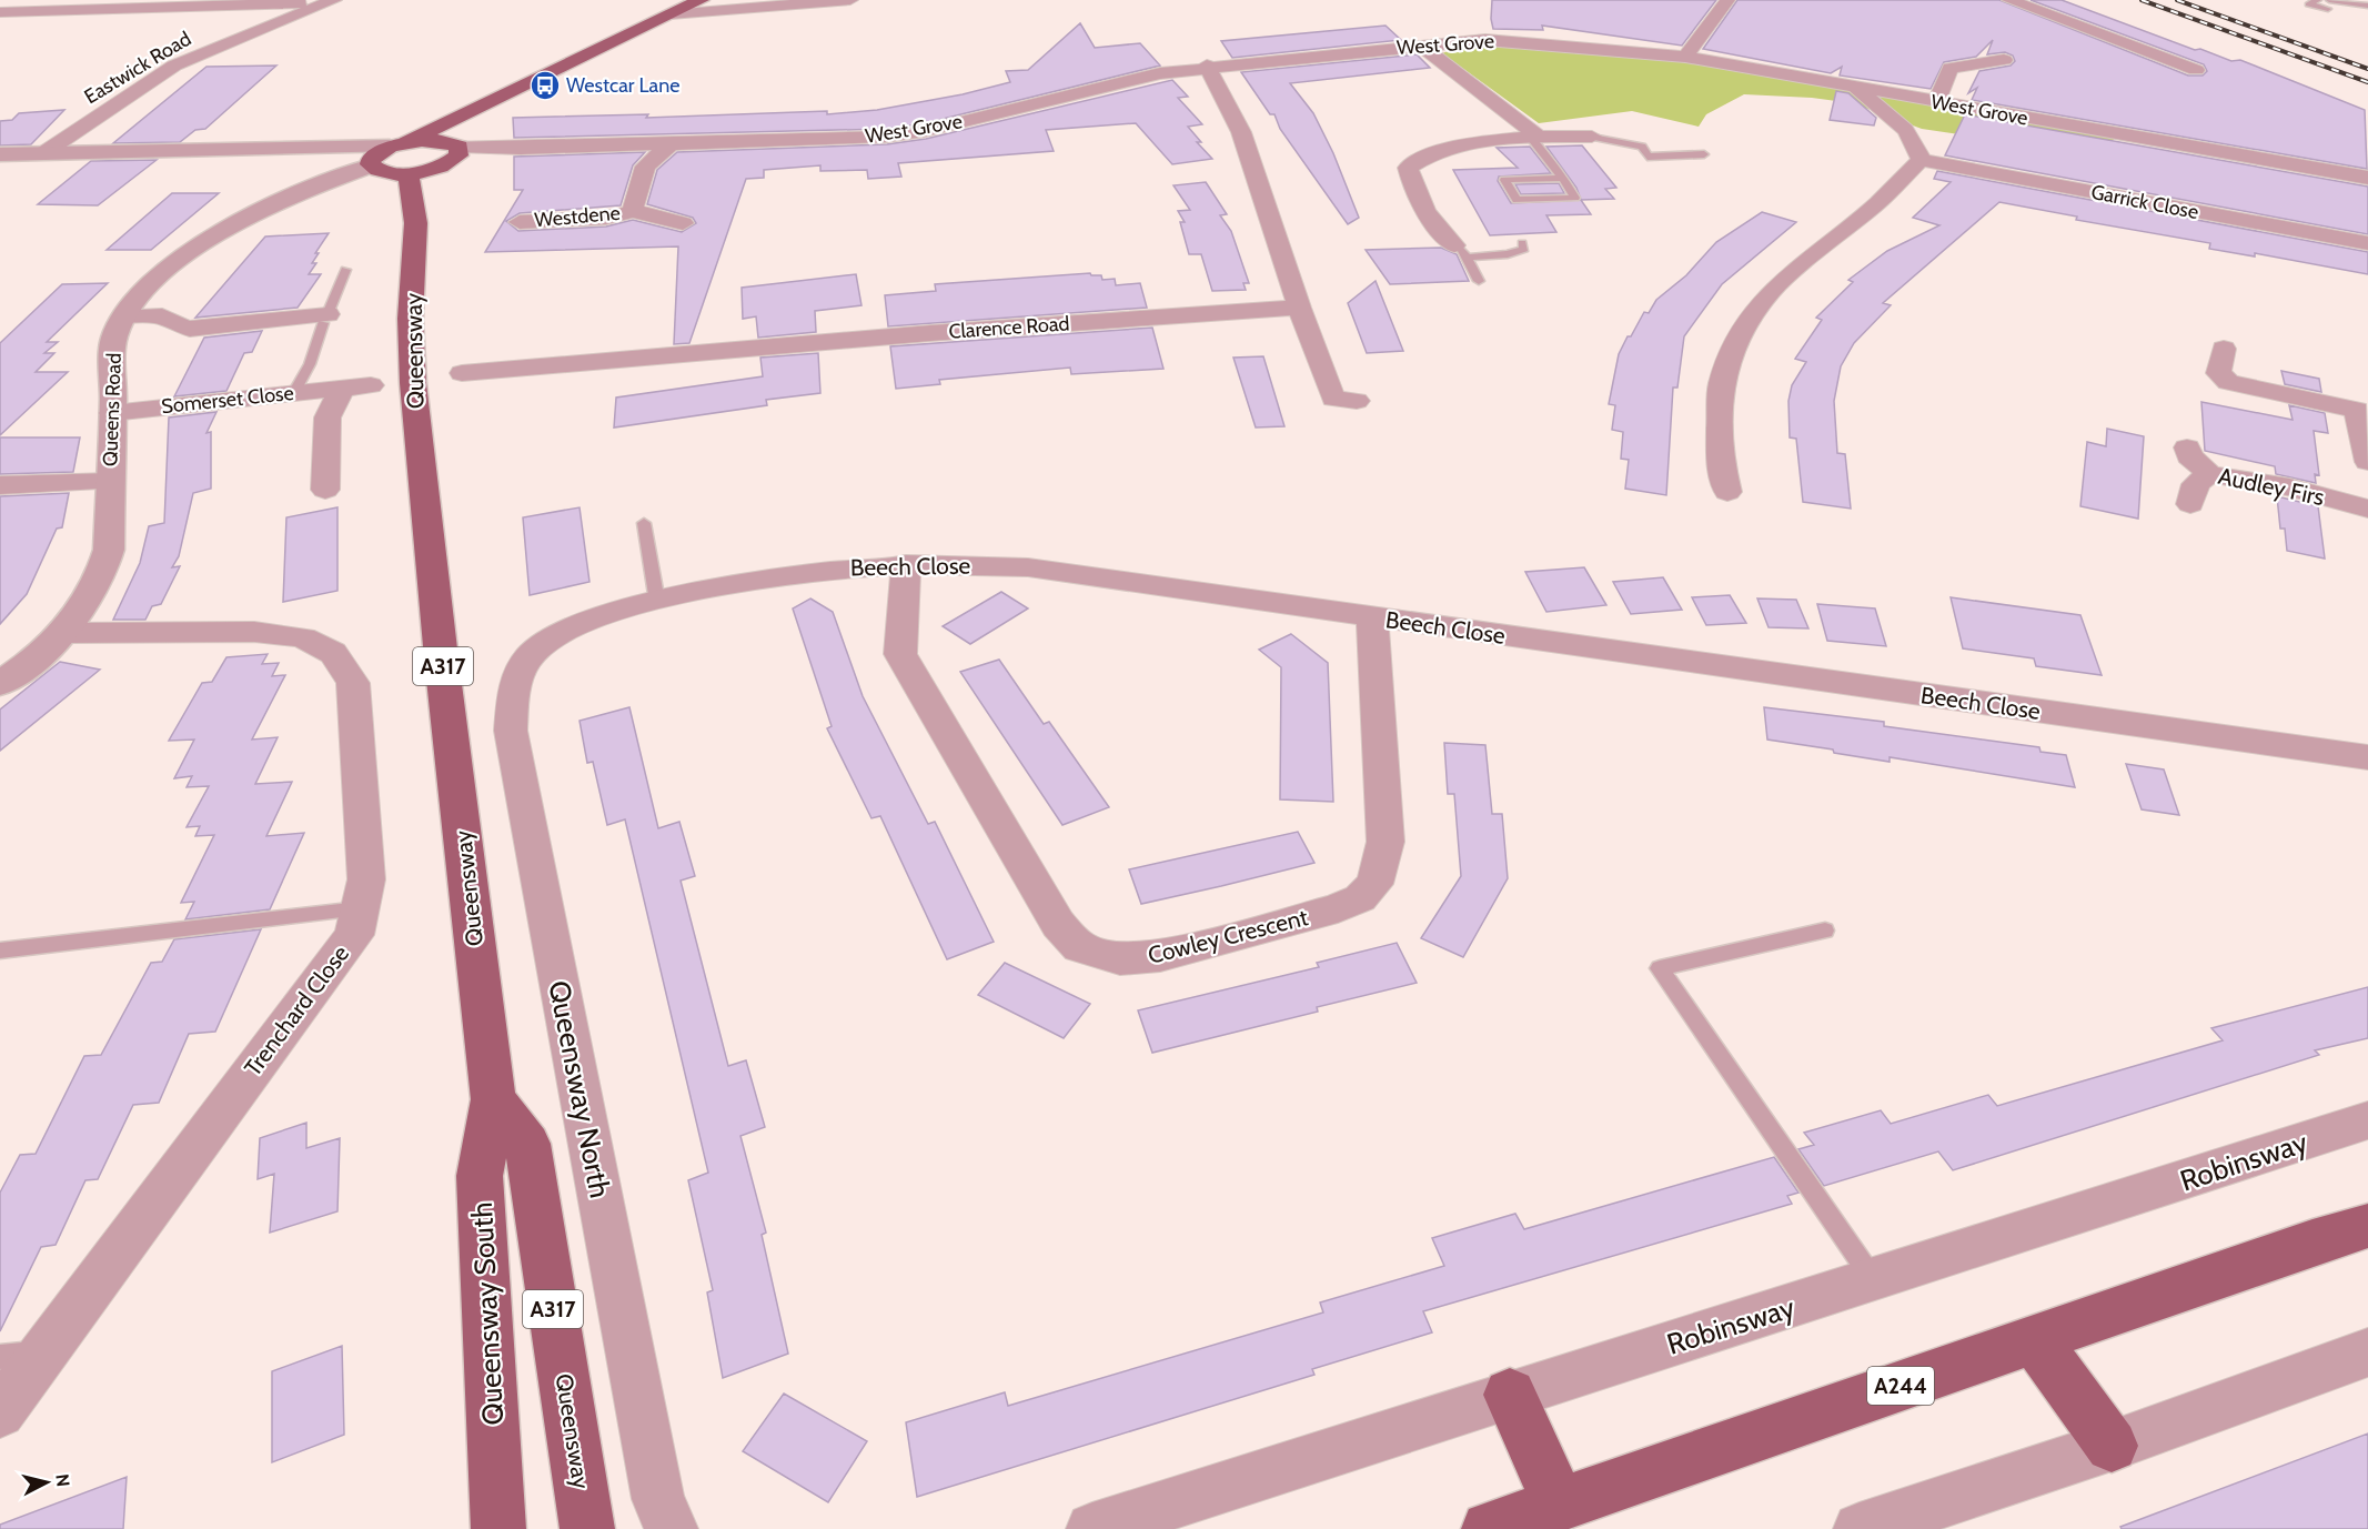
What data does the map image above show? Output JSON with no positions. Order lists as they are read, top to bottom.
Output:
{
  "streets": {
    "main road": [
      "Queensway",
      "A317",
      "Queensway South",
      "A244"
    ],
    "street": [
      "West Grove",
      "Eastwick Road",
      "Garrick Close",
      "Westdene",
      "Clarence Road",
      "Somerset Close",
      "Queens Road",
      "Audley Firs",
      "Beech Close",
      "Cowley Crescent",
      "Trenchard Close",
      "Queensway North",
      "Robinsway"
    ]
  },
  "crossings": [
    ["West Grove", "Westdene"],
    ["West Grove", "Queensway"],
    ["West Grove", "A317"],
    ["Queensway", "Queens Road"],
    ["Queensway", "A317"],
    ["Queensway", "Queensway South"],
    ["Somerset Close", "Queens Road"],
    ["Queens Road", "Trenchard Close"],
    ["Beech Close", "Cowley Crescent"],
    ["Beech Close", "Queensway North"]
  ],
  "places": {
    "bus stop": ["Westcar Lane"]
  },
  "north": "right"
}
